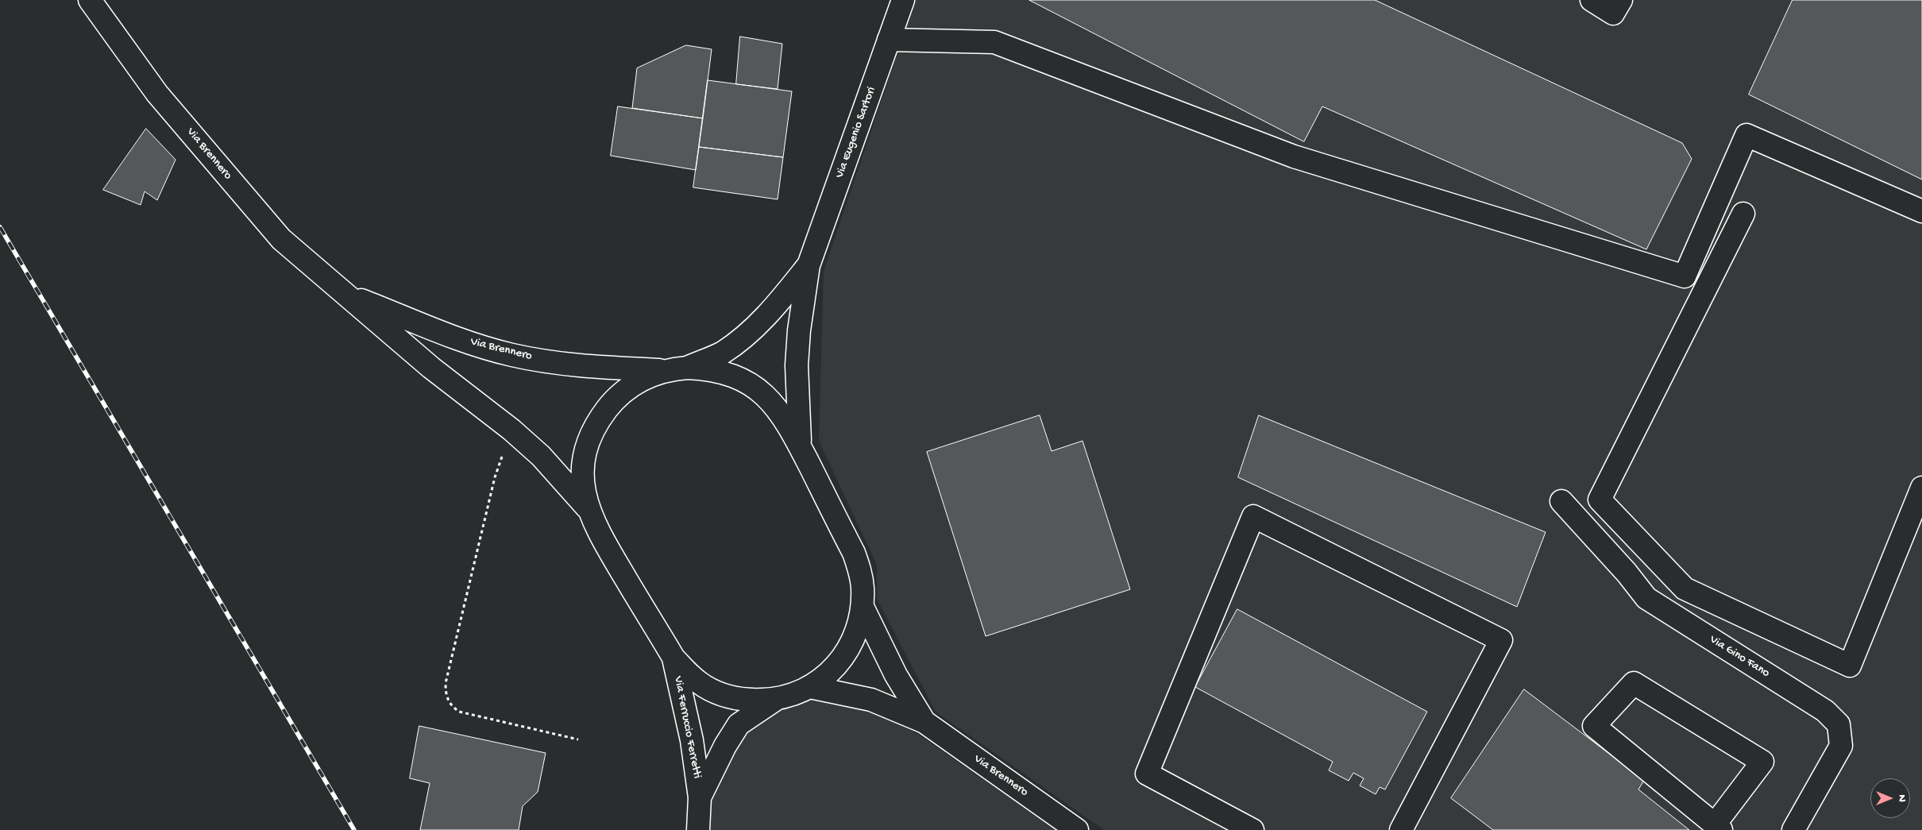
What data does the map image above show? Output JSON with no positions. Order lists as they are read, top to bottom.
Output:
{
  "streets": {
    "main road": [
      "Via Eugenio Sartori",
      "Via Brennero",
      "Via Gino Fano",
      "Via Ferruccio Ferretti"
    ]
  },
  "north": "right"
}
